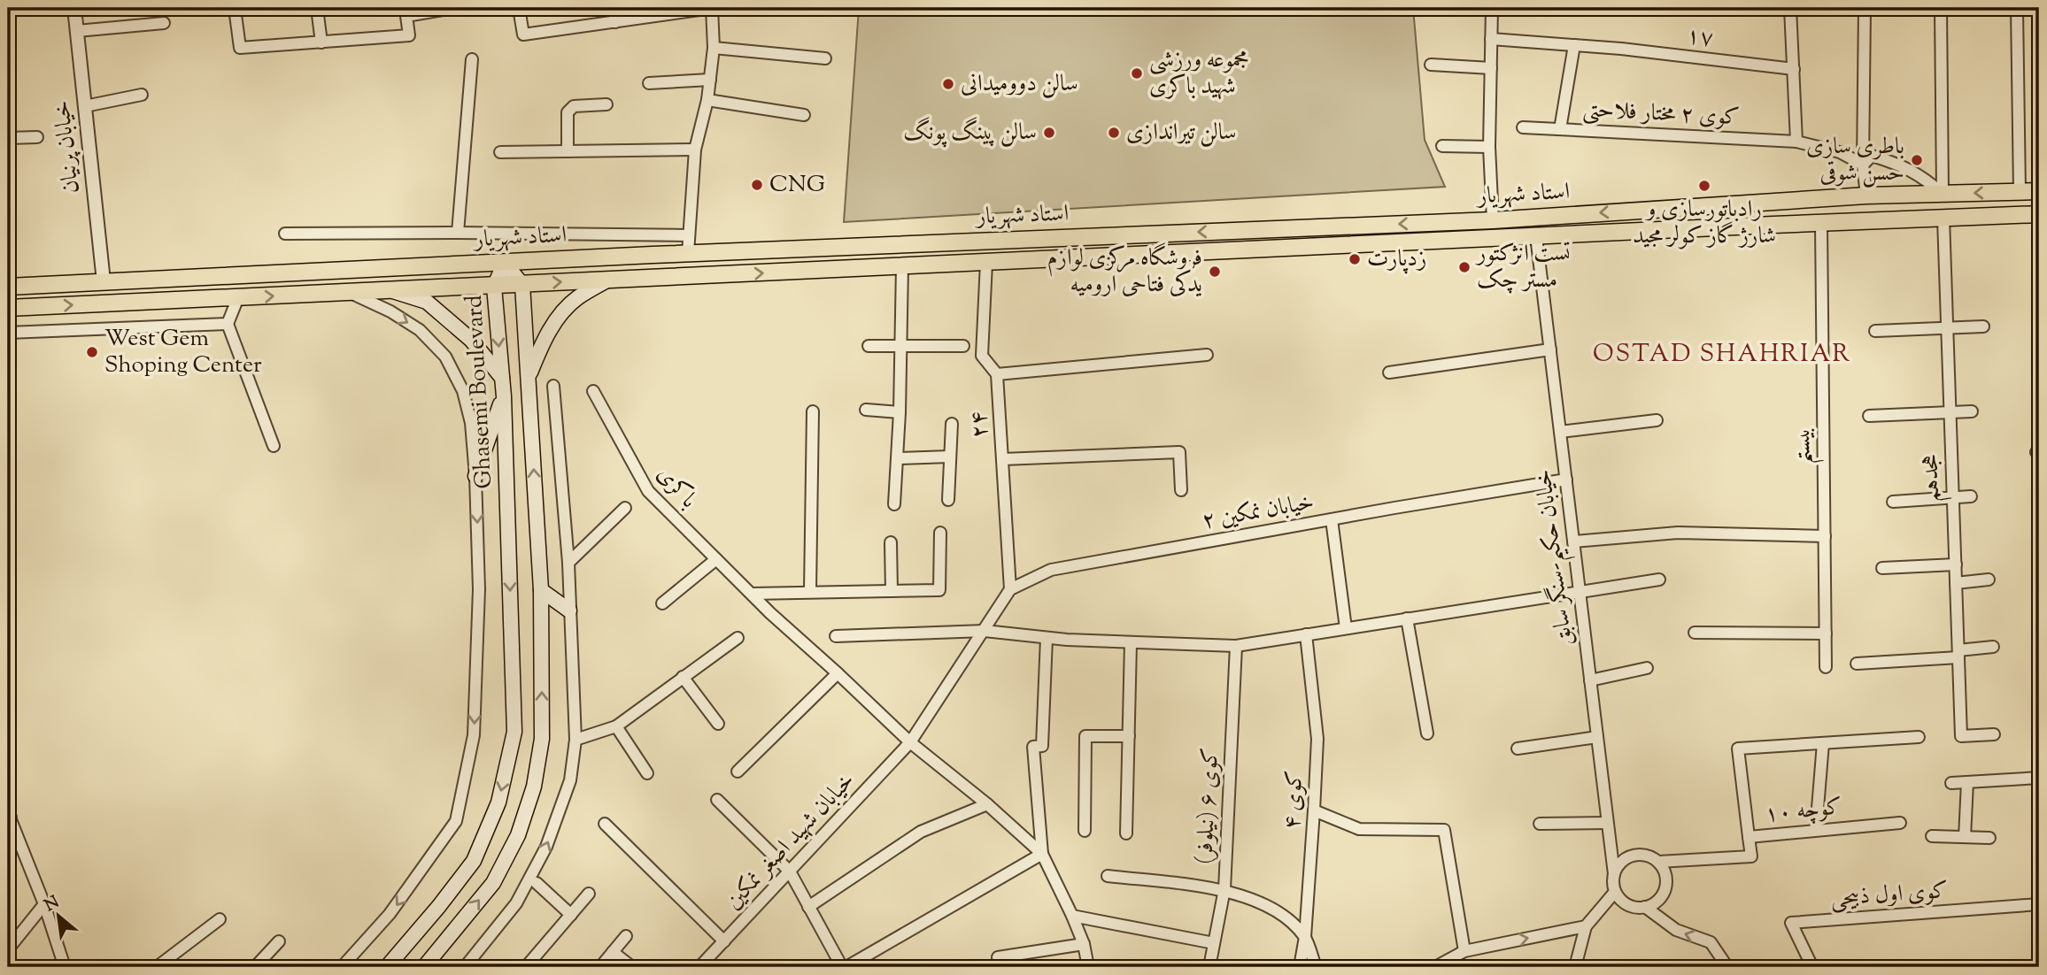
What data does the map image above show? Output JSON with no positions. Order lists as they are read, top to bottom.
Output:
{
  "streets": {
    "main road": ["استاد شهریار", "Ghasemi Boulevard"],
    "street": [
      "۱۷",
      "کوی ۲ مختار فلاحتی",
      "خیابان پرنیان",
      "۲۴",
      "بیستم",
      "هجدهم",
      "باکری",
      "خیابان نمکین ۲",
      "خیابان حکیم-سنگر سابق",
      "کوی ۴",
      "کوی ۶ (نیلوفر)",
      "کوچه ۱۰",
      "خیابان شهید اصغر نمکین",
      "کوی اول ذبیحی"
    ]
  },
  "crossings": [
    ["خیابان پرنیان", "استاد شهریار"],
    ["استاد شهریار", "Ghasemi Boulevard"],
    ["استاد شهریار", "۲۴"],
    ["استاد شهریار", "بیستم"],
    ["استاد شهریار", "هجدهم"],
    ["استاد شهریار", "خیابان حکیم-سنگر سابق"],
    ["۲۴", "خیابان نمکین ۲"],
    ["باکری", "خیابان شهید اصغر نمکین"],
    ["خیابان نمکین ۲", "خیابان حکیم-سنگر سابق"],
    ["خیابان حکیم-سنگر سابق", "کوچه ۱۰"]
  ],
  "districts": ["OSTAD SHAHRIAR"],
  "places": [
    "مجموعه ورزشی شهید باکری",
    "سالن دوومیدانی",
    "سالن پینگ پونگ",
    "سالن تیراندازی",
    "باطری سازی حسن شوقی",
    "CNG",
    "رادیاتورسازی و شارژ گاز کولر مجید",
    "زدپارت",
    "تست انژکتور مستر چک",
    "فروشگاه مرکزی لوازم یدکی فتاحی ارومیه",
    "West Gem Shoping Center"
  ],
  "north": "top left"
}
